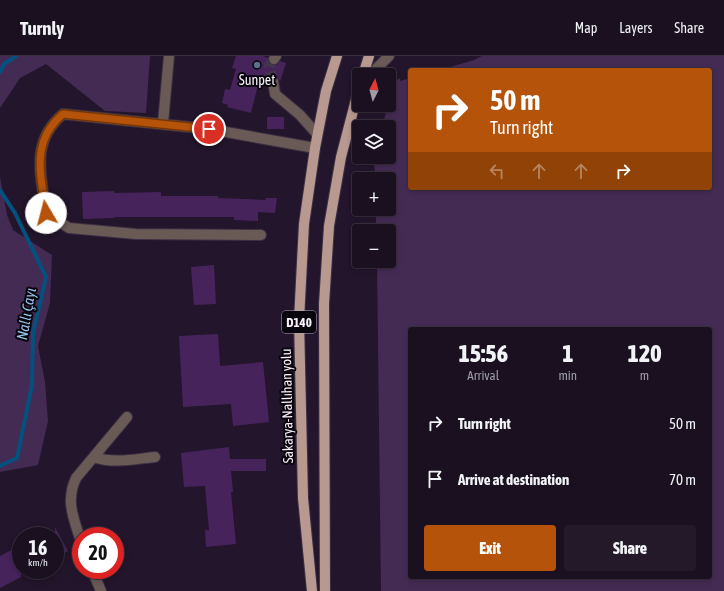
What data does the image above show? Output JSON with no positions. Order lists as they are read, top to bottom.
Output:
{
  "streets": {
    "main road": ["D140", "Sakarya-Nallıhan yolu"]
  },
  "water": ["Nallı Çayı"],
  "places": ["Sunpet"],
  "north": "top",
  "page": {
    "header": "Turnly",
    "nav": ["Map", "Layers", "Share"],
    "map_buttons": ["+", "−"],
    "turn": ["50 m", "Turn right"],
    "eta": [
      "15:56",
      "Arrival",
      "1",
      "min",
      "120",
      "m"
    ],
    "list": [
      {
        "name": "Turn right",
        "value": "50 m"
      },
      {
        "name": "Arrive at destination",
        "value": "70 m"
      }
    ],
    "buttons": ["Exit", "Share"],
    "speed": "16 km/h",
    "limit": "20"
  }
}
